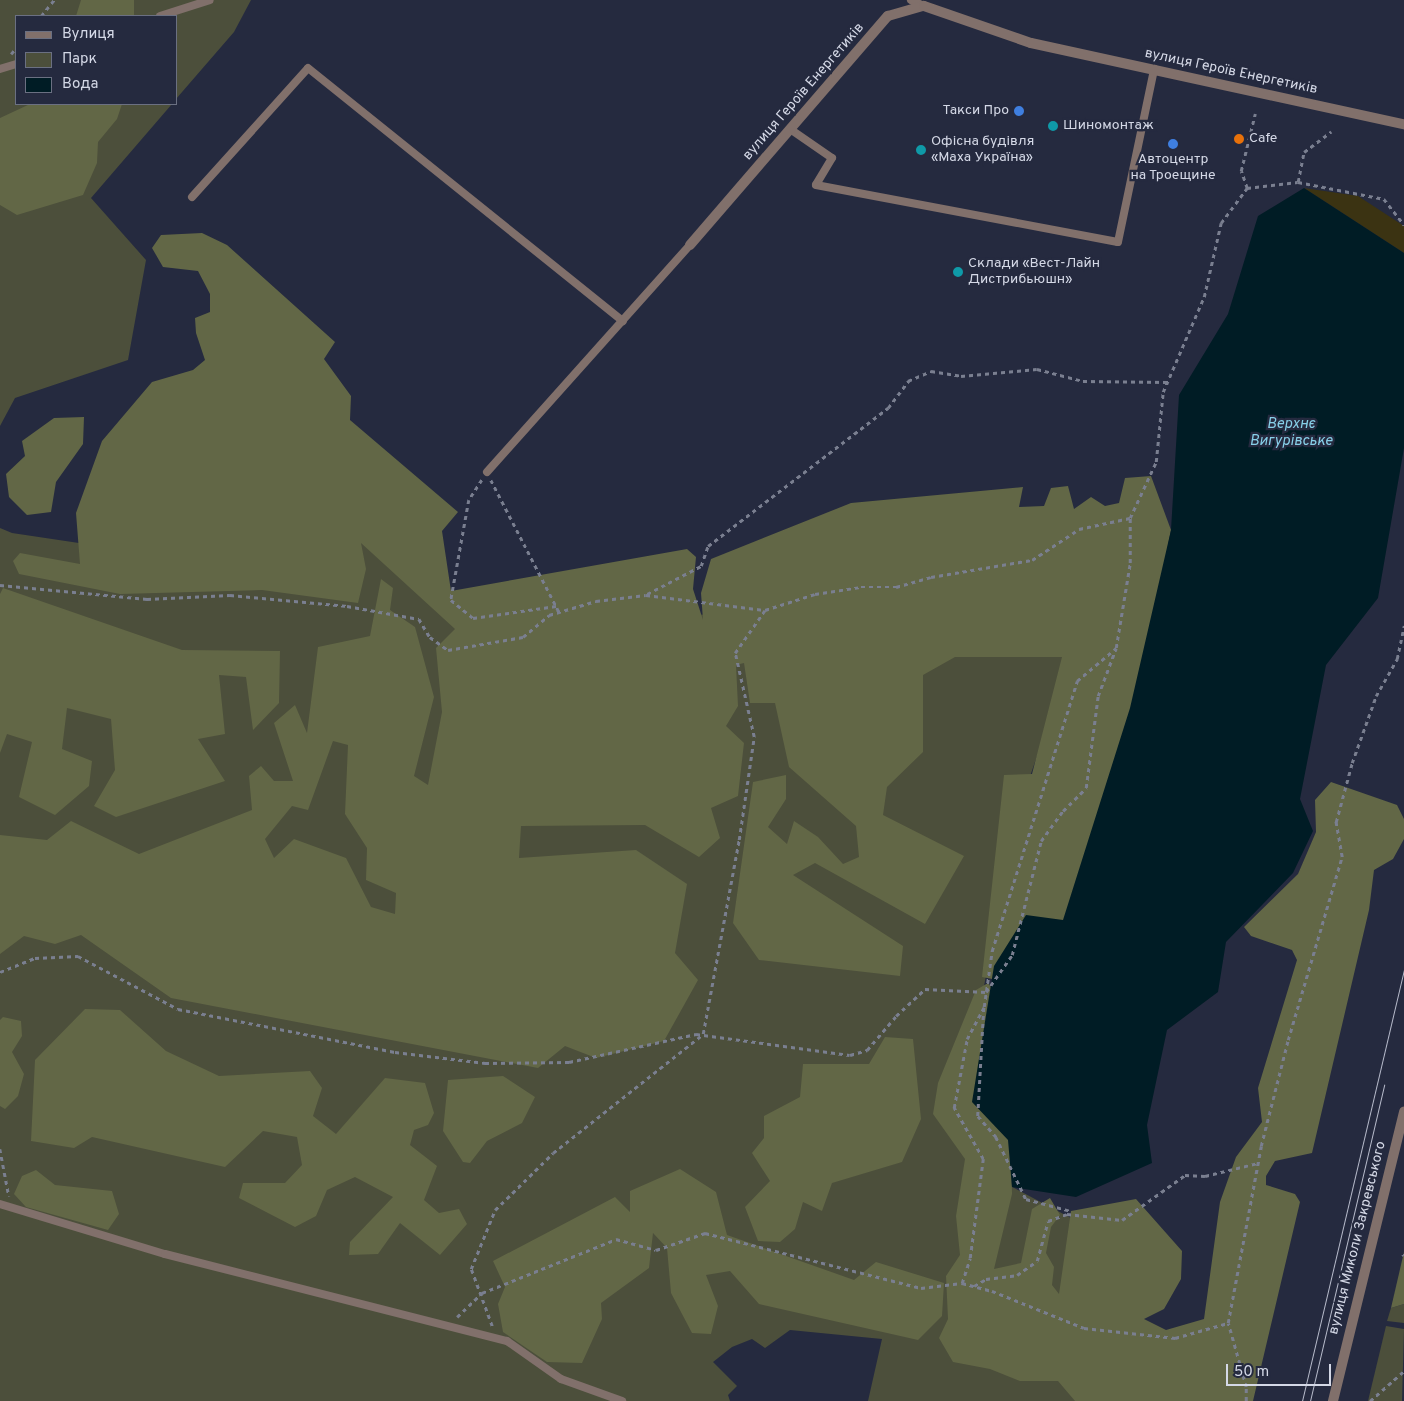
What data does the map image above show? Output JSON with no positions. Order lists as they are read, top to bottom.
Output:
{
  "streets": {
    "street": ["вулиця Героїв Енергетиків", "вулиця Миколи Закревського"]
  },
  "water": ["Верхнє Вигурівське"],
  "places": [
    "Такси Про",
    "Шиномонтаж",
    "Cafe",
    "Автоцентр на Троещине",
    "Офісна будівля «Маха Україна»",
    "Склади «Вест-Лайн Дистрибьюшн»"
  ],
  "legend": ["Вулиця", "Парк", "Вода"],
  "scale_bar": "50 m"
}
